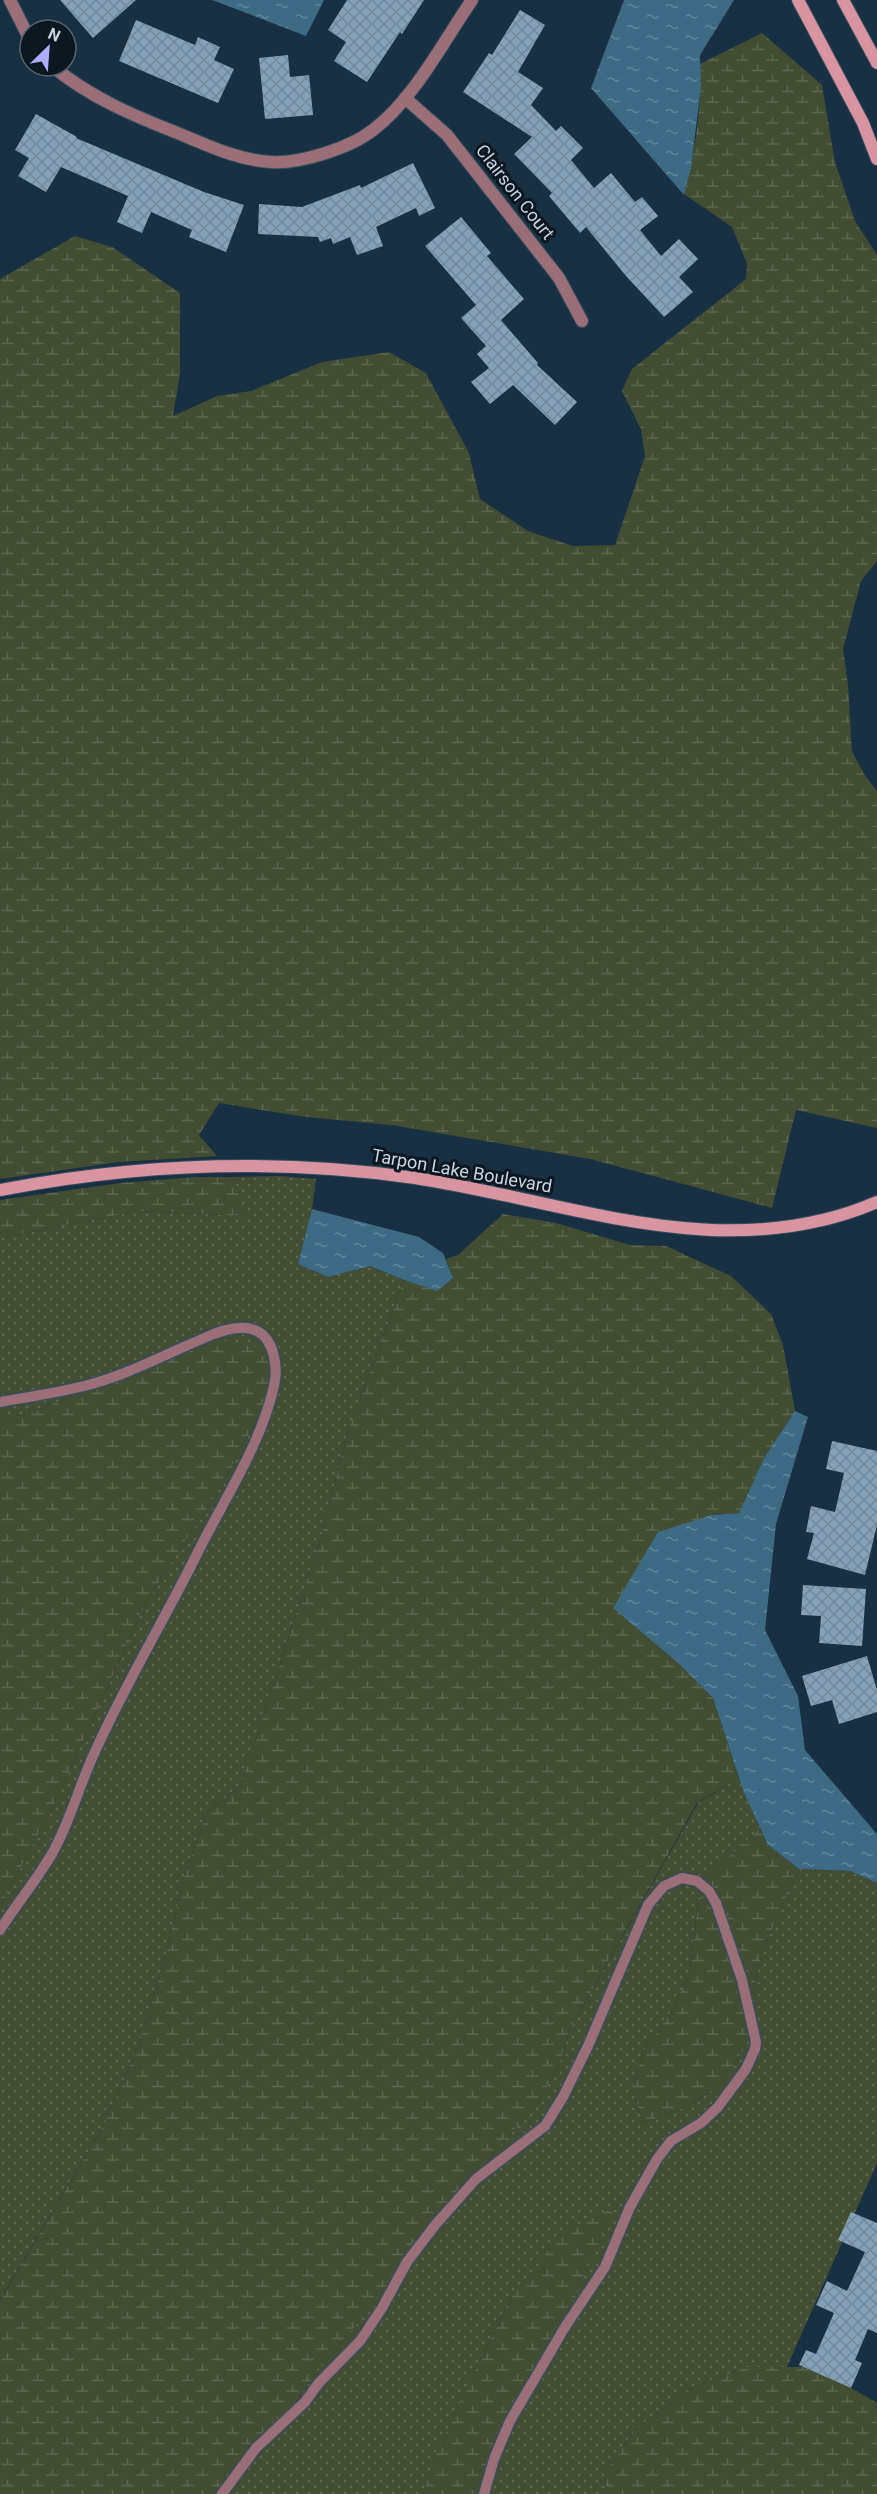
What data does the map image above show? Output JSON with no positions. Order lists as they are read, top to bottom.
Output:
{
  "streets": {
    "street": ["Clairson Court", "Tarpon Lake Boulevard"]
  },
  "north": "top right"
}
